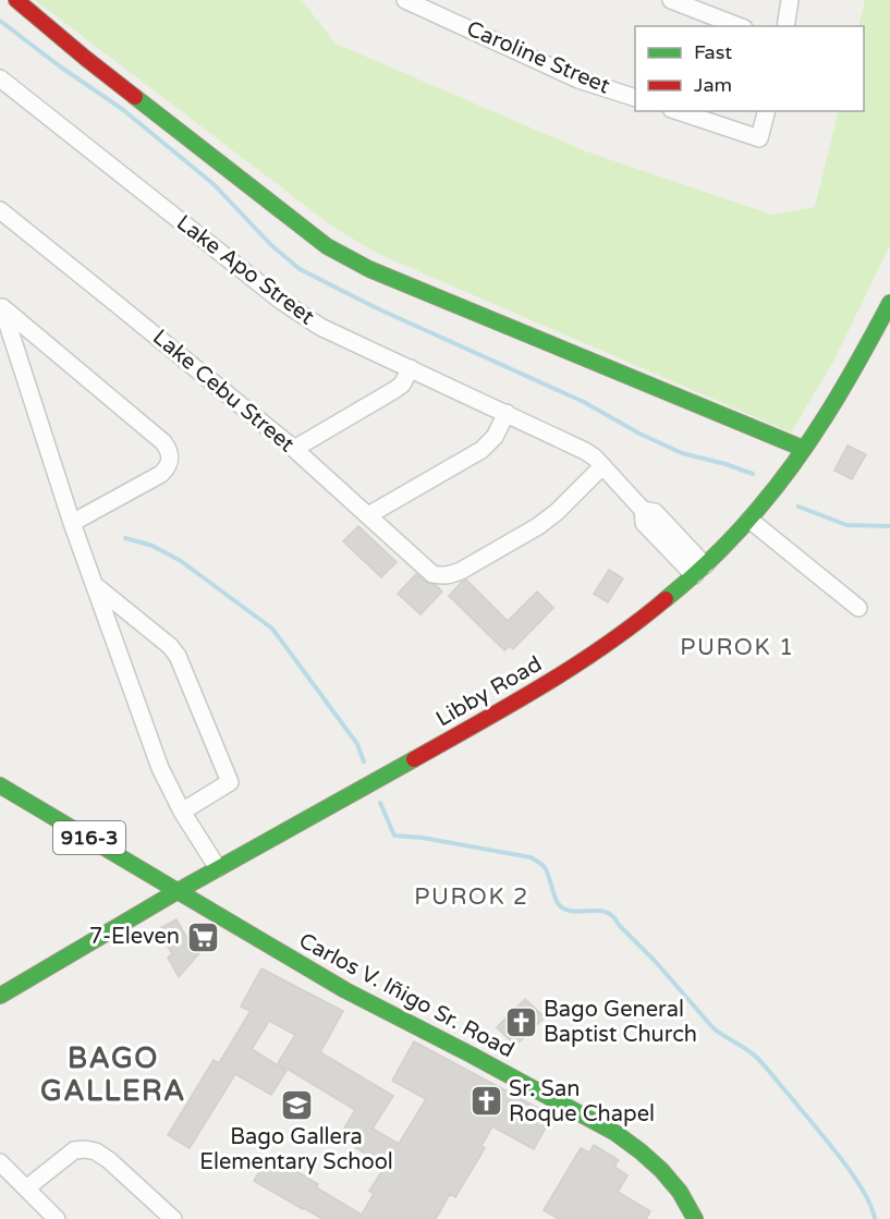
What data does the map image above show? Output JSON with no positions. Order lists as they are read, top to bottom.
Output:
{
  "streets": {
    "main road": ["Libby Road", "916-3", "Carlos V. Iñigo Sr. Road"],
    "street": ["Caroline Street", "Lake Apo Street", "Lake Cebu Street"]
  },
  "crossings": [
    ["Lake Apo Street", "Lake Cebu Street"],
    ["Lake Apo Street", "Libby Road"],
    ["Libby Road", "916-3"],
    ["Libby Road", "Carlos V. Iñigo Sr. Road"],
    ["916-3", "Carlos V. Iñigo Sr. Road"]
  ],
  "districts": ["PUROK 1", "PUROK 2", "BAGO GALLERA"],
  "places": {
    "supermarket": ["7-Eleven"],
    "church": ["Bago General Baptist Church", "Sr. San Roque Chapel"],
    "school or university": ["Bago Gallera Elementary School"]
  },
  "legend": ["Fast", "Jam"]
}
